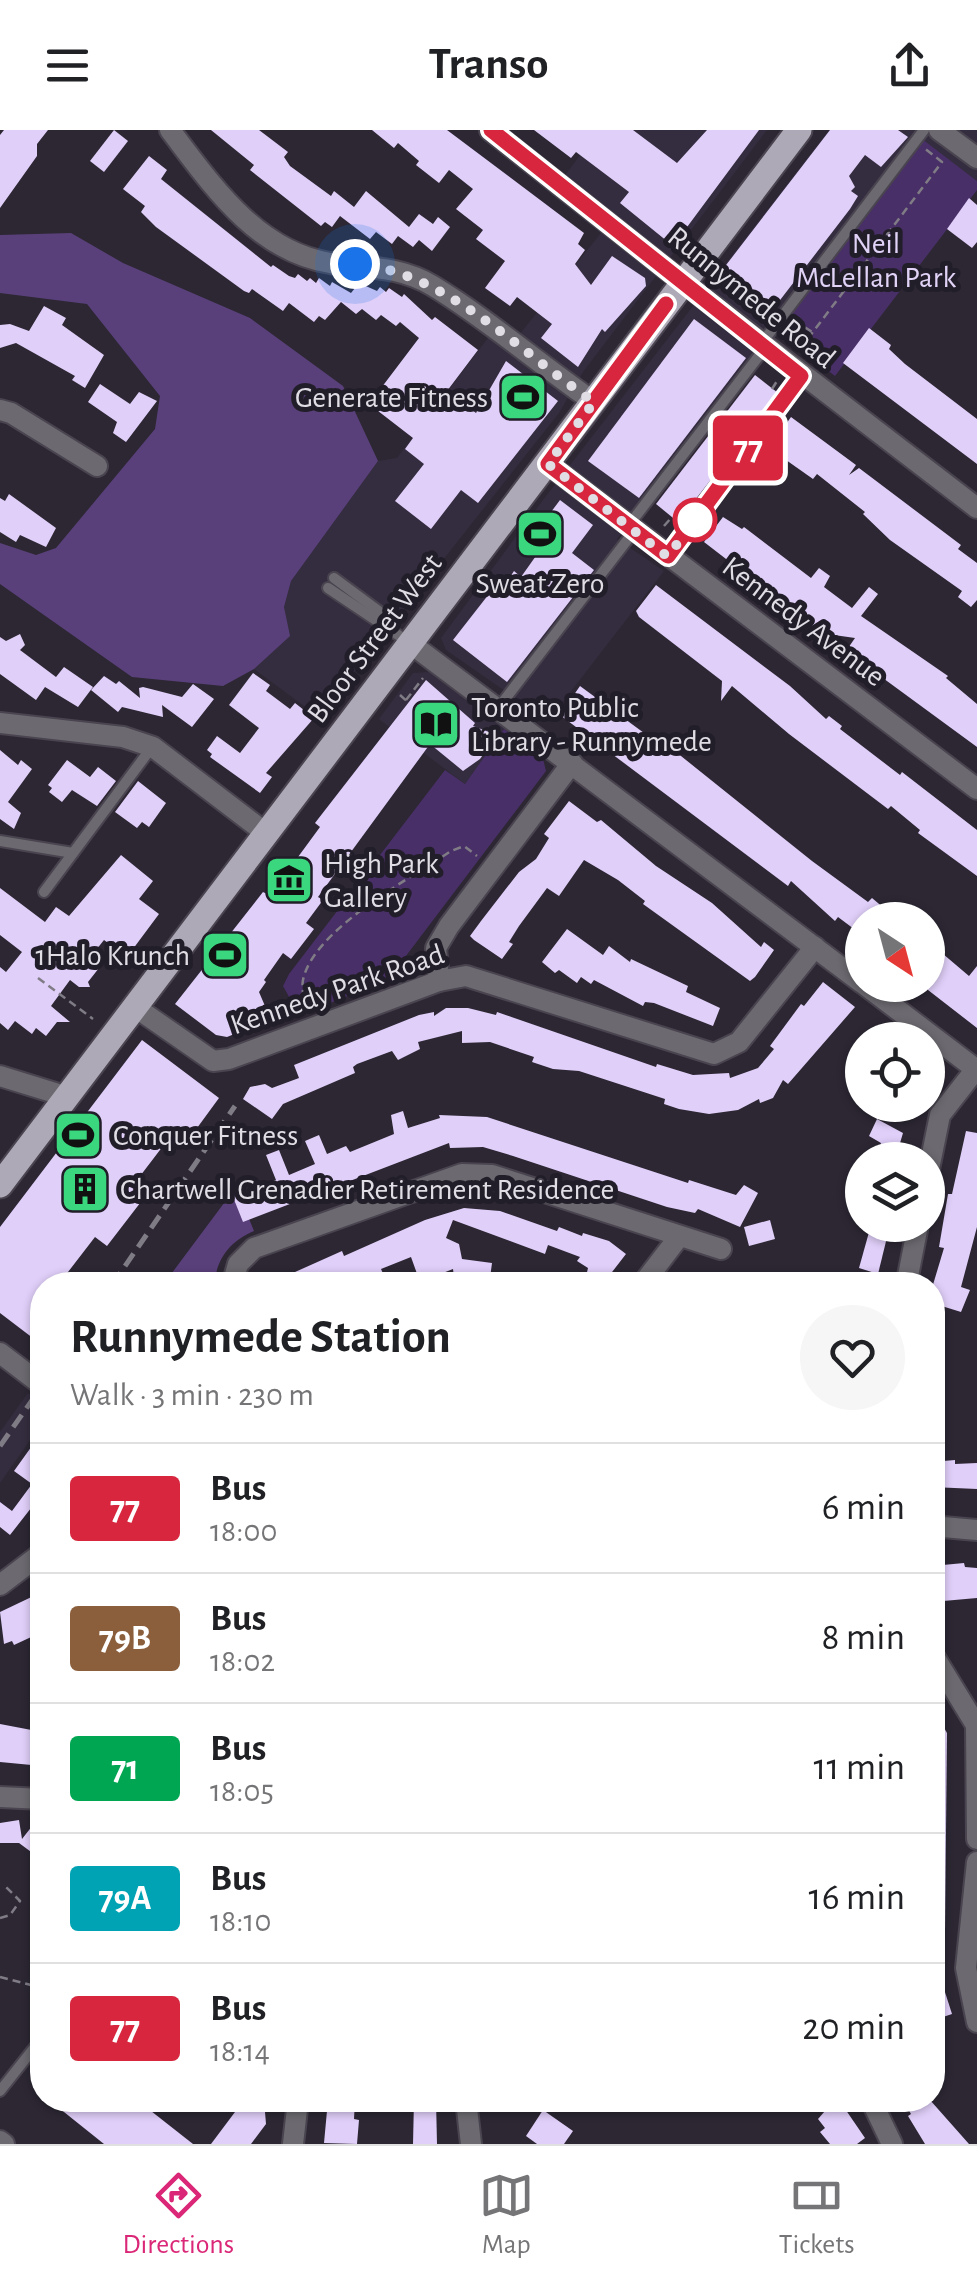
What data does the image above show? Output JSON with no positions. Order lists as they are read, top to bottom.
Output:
{
  "streets": {
    "main road": ["Bloor Street West"],
    "street": ["Runnymede Road", "Kennedy Avenue", "Kennedy Park Road"]
  },
  "crossings": [
    ["Runnymede Road", "Bloor Street West"],
    ["Kennedy Avenue", "Bloor Street West"],
    ["Bloor Street West", "Kennedy Park Road"]
  ],
  "parks": ["Neil McLellan Park"],
  "places": {
    "sports": [
      "Generate Fitness",
      "Sweat Zero",
      "1Halo Krunch",
      "Conquer Fitness"
    ],
    "library": ["Toronto Public Library - Runnymede"],
    "museum": ["High Park Gallery"],
    "building": ["Chartwell Grenadier Retirement Residence"]
  },
  "lines": ["bus line 77"],
  "north": "bottom right",
  "page": {
    "header": "Transo",
    "on_map": "77",
    "heading": ["Runnymede Station", "Walk · 3 min · 230 m"],
    "list": [
      {
        "mark": "77",
        "name": "Bus",
        "note": "18:00",
        "value": "6 min"
      },
      {
        "mark": "79B",
        "name": "Bus",
        "note": "18:02",
        "value": "8 min"
      },
      {
        "mark": "71",
        "name": "Bus",
        "note": "18:05",
        "value": "11 min"
      },
      {
        "mark": "79A",
        "name": "Bus",
        "note": "18:10",
        "value": "16 min"
      },
      {
        "mark": "77",
        "name": "Bus",
        "note": "18:14",
        "value": "20 min"
      }
    ],
    "tabs": ["Directions", "Map", "Tickets"]
  }
}
